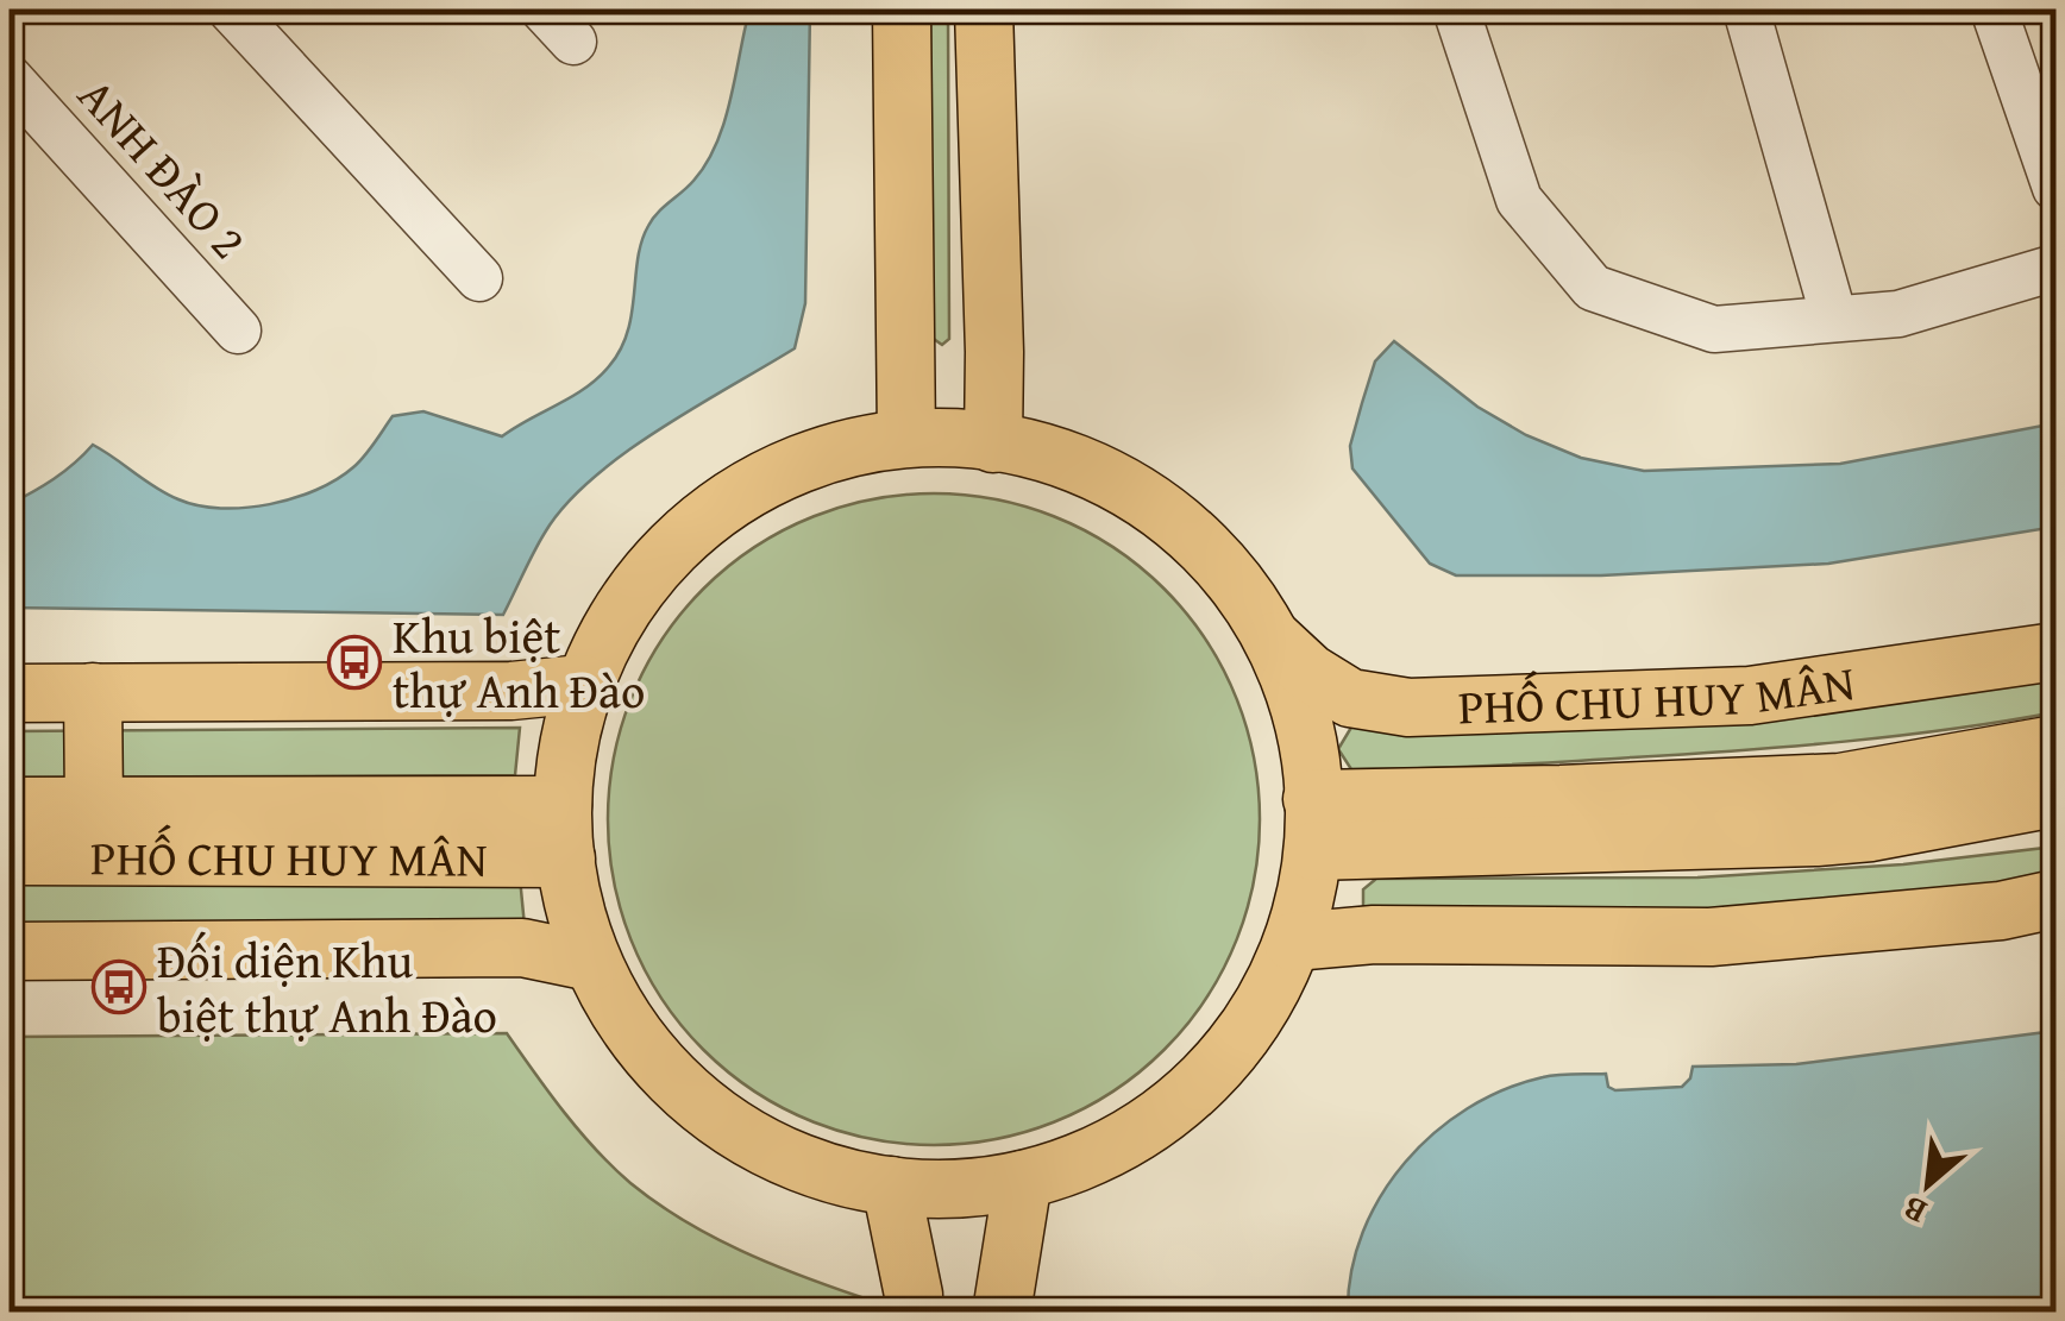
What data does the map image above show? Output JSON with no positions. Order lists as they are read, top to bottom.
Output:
{
  "streets": {
    "main road": ["PHỐ CHU HUY MÂN"],
    "street": ["ANH ĐÀO 2"]
  },
  "places": {
    "bus stop": ["Khu biệt thự Anh Đào", "Đối diện Khu biệt thự Anh Đào"]
  },
  "north": "bottom left"
}
